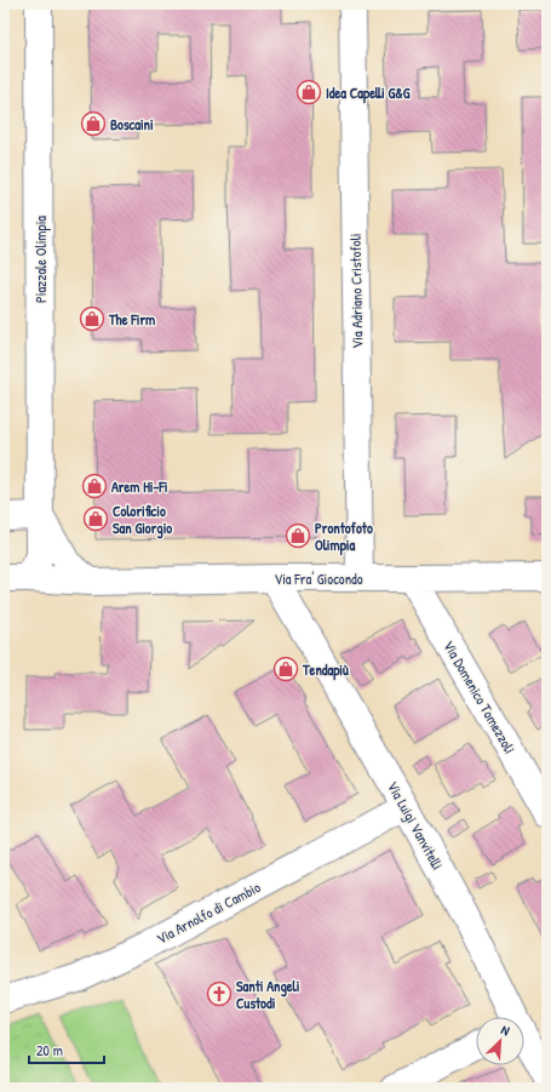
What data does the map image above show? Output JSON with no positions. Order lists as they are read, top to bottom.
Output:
{
  "streets": {
    "street": [
      "Piazzale Olimpia",
      "Via Adriano Cristofoli",
      "Via Fra' Giocondo",
      "Via Domenico Tomezzoli",
      "Via Luigi Vanvitelli",
      "Via Arnolfo di Cambio"
    ]
  },
  "crossings": [
    ["Piazzale Olimpia", "Via Fra' Giocondo"],
    ["Via Adriano Cristofoli", "Via Fra' Giocondo"],
    ["Via Fra' Giocondo", "Via Domenico Tomezzoli"],
    ["Via Fra' Giocondo", "Via Luigi Vanvitelli"],
    ["Via Luigi Vanvitelli", "Via Arnolfo di Cambio"]
  ],
  "places": {
    "shop": [
      "Idea Capelli G&G",
      "Boscaini",
      "The Firm",
      "Arem Hi-Fi",
      "Colorificio San Giorgio",
      "Prontofoto Olimpia",
      "Tendapiù"
    ],
    "church": ["Santi Angeli Custodi"]
  },
  "scale_bar": "20 m",
  "north": "top right"
}
